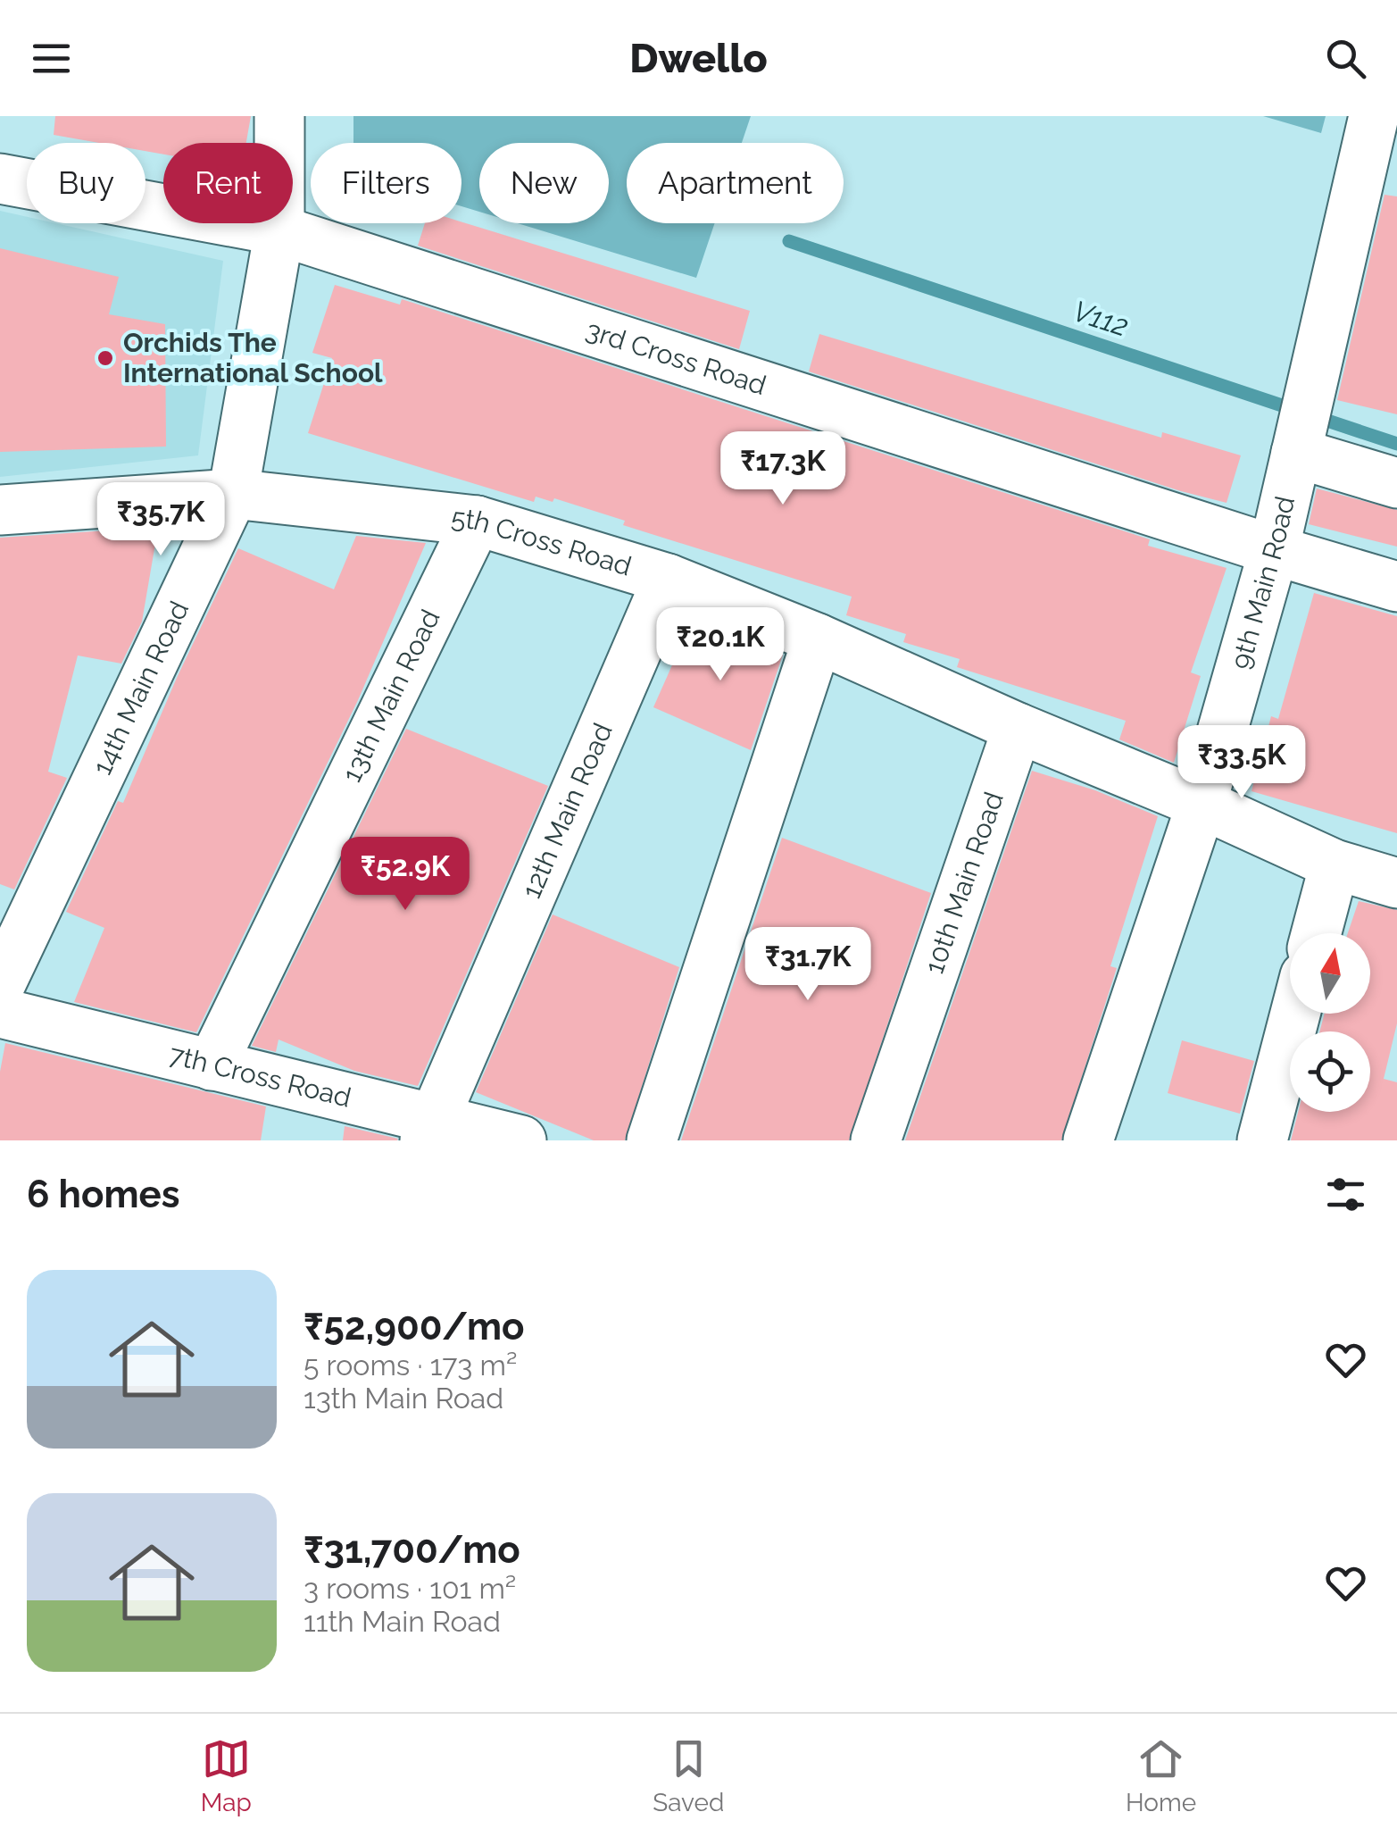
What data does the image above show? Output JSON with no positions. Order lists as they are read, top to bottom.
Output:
{
  "streets": {
    "street": [
      "3rd Cross Road",
      "5th Cross Road",
      "9th Main Road",
      "14th Main Road",
      "13th Main Road",
      "12th Main Road",
      "10th Main Road",
      "7th Cross Road"
    ]
  },
  "crossings": [
    ["3rd Cross Road", "9th Main Road"],
    ["3rd Cross Road", "14th Main Road"],
    ["5th Cross Road", "9th Main Road"],
    ["5th Cross Road", "14th Main Road"],
    ["5th Cross Road", "13th Main Road"],
    ["5th Cross Road", "12th Main Road"],
    ["5th Cross Road", "10th Main Road"],
    ["13th Main Road", "7th Cross Road"],
    ["12th Main Road", "7th Cross Road"]
  ],
  "water": ["V112"],
  "places": ["Orchids The International School"],
  "north": "top",
  "page": {
    "header": "Dwello",
    "chip": [
      "Buy",
      "Rent",
      "Filters",
      "New",
      "Apartment"
    ],
    "price": [
      "₹17.3K",
      "₹35.7K",
      "₹20.1K",
      "₹33.5K",
      "₹52.9K",
      "₹31.7K"
    ],
    "heading": "6 homes",
    "list": [
      {
        "name": "₹52,900/mo",
        "note": "5 rooms · 173 m² · 13th Main Road"
      },
      {
        "name": "₹31,700/mo",
        "note": "3 rooms · 101 m² · 11th Main Road"
      }
    ],
    "tabs": ["Map", "Saved", "Home"]
  }
}
